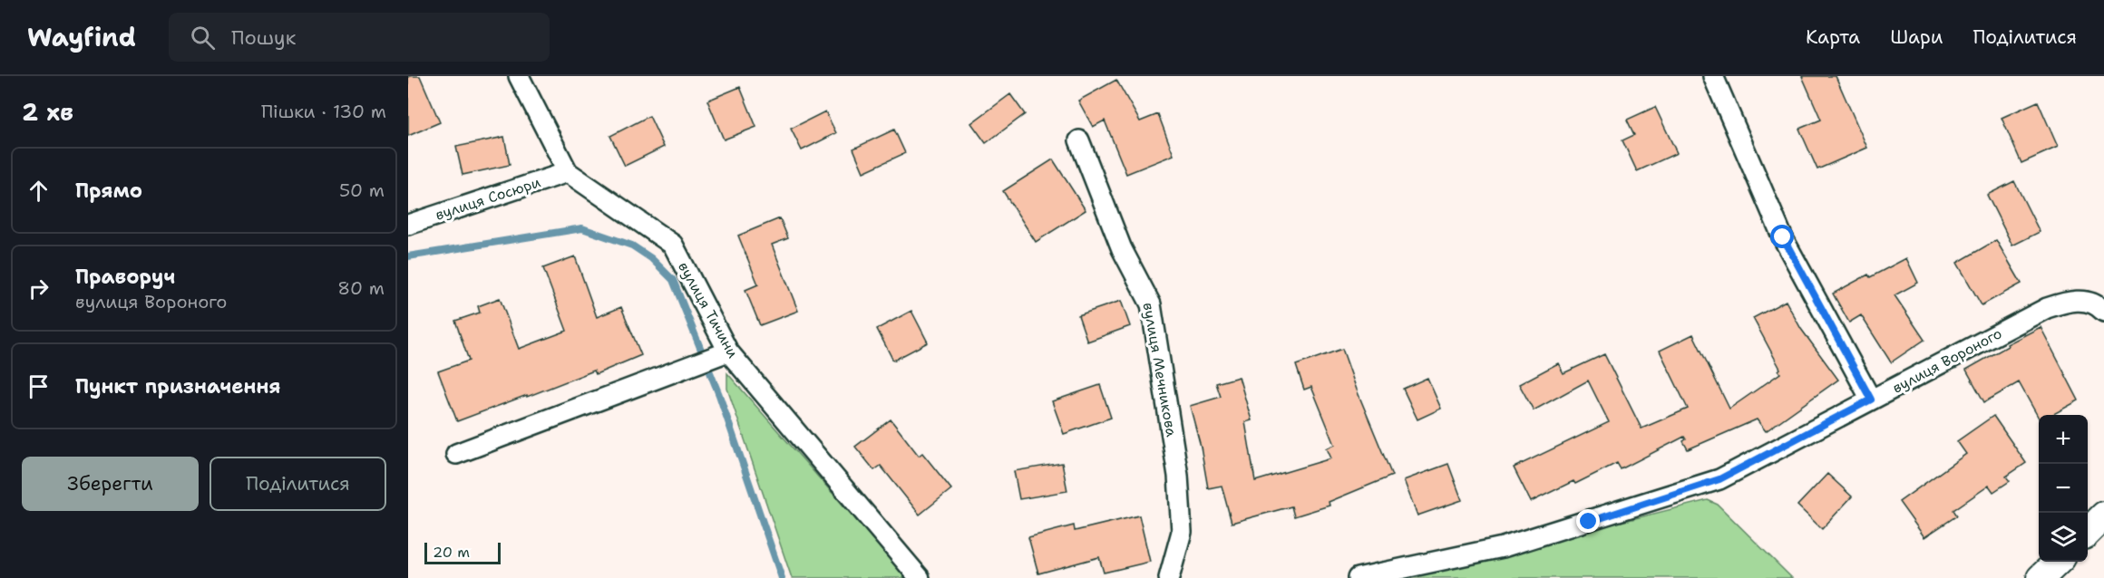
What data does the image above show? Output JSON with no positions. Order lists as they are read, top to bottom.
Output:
{
  "streets": {
    "street": [
      "вулиця Сосюри",
      "вулиця Тичини",
      "вулиця Вороного",
      "вулиця Мечникова"
    ]
  },
  "crossings": [
    ["вулиця Сосюри", "вулиця Тичини"]
  ],
  "scale_bar": "20 m",
  "page": {
    "header": "Wayfind",
    "search": "Пошук",
    "nav": ["Карта", "Шари", "Поділитися"],
    "heading": ["2 хв", "Пішки · 130 m"],
    "list": [
      ["Прямо", "50 m"],
      ["Праворуч", "вулиця Вороного", "80 m"],
      "Пункт призначення"
    ],
    "map_buttons": ["+", "−"],
    "buttons": ["Зберегти", "Поділитися"],
    "scale": "20 m"
  }
}
